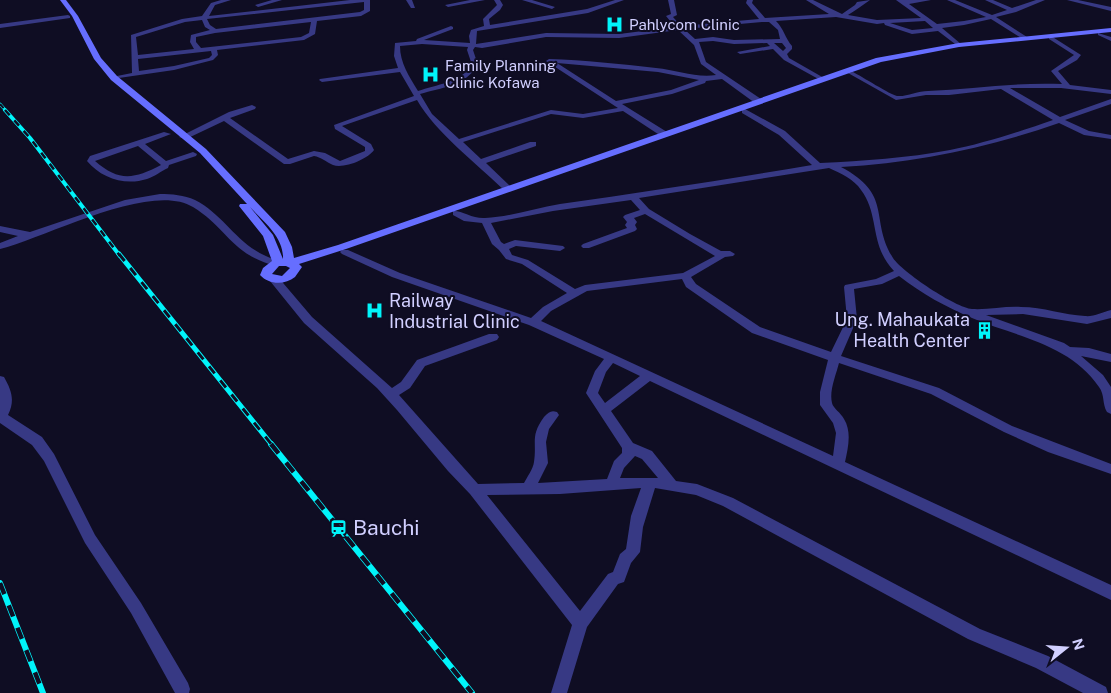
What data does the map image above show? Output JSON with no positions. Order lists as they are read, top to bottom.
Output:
{
  "places": {
    "hospital": ["Pahlycom Clinic", "Family Planning Clinic Kofawa", "Railway Industrial Clinic"],
    "building": ["Ung. Mahaukata Health Center"],
    "station": ["Bauchi"]
  },
  "north": "right"
}
